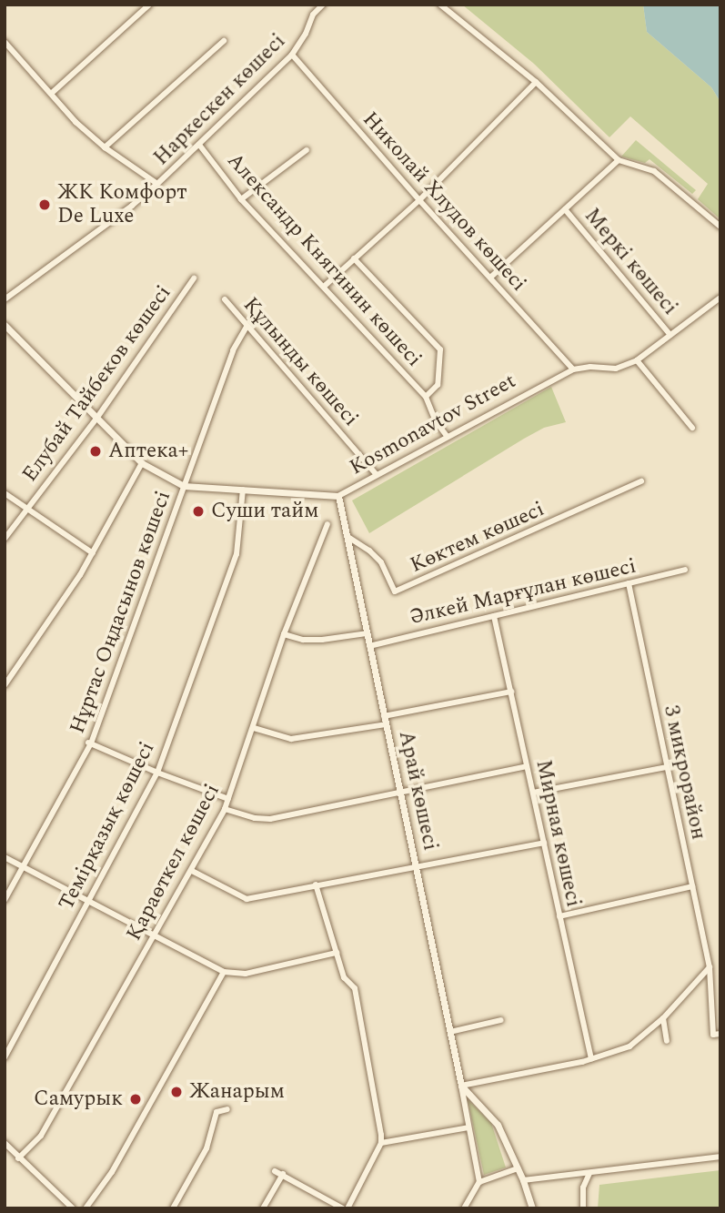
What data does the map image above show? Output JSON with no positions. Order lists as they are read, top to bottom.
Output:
{
  "streets": {
    "street": [
      "Наркескен көшесі",
      "Николай Хлудов көшесі",
      "Александр Княгинин көшесі",
      "Меркі көшесі",
      "Құлынды көшесі",
      "Елубай Тайбеков көшесі",
      "Kosmonavtov Street",
      "Көктем көшесі",
      "Әлкей Марғұлан көшесі",
      "Нұртас Оңдасынов көшесі",
      "3 микрорайон",
      "Арай көшесі",
      "Темірқазық көшесі",
      "Мирная көшесі",
      "Қараөткел көшесі"
    ]
  },
  "crossings": [
    ["Наркескен көшесі", "Николай Хлудов көшесі"],
    ["Наркескен көшесі", "Александр Княгинин көшесі"],
    ["Николай Хлудов көшесі", "Kosmonavtov Street"],
    ["Александр Княгинин көшесі", "Kosmonavtov Street"],
    ["Меркі көшесі", "Kosmonavtov Street"],
    ["Құлынды көшесі", "Kosmonavtov Street"],
    ["Құлынды көшесі", "Нұртас Оңдасынов көшесі"],
    ["Kosmonavtov Street", "Нұртас Оңдасынов көшесі"],
    ["Kosmonavtov Street", "Арай көшесі"],
    ["Kosmonavtov Street", "Темірқазық көшесі"],
    ["Көктем көшесі", "Арай көшесі"],
    ["Әлкей Марғұлан көшесі", "3 микрорайон"],
    ["Әлкей Марғұлан көшесі", "Арай көшесі"],
    ["Әлкей Марғұлан көшесі", "Мирная көшесі"]
  ],
  "places": [
    "ЖК Комфорт De Luxe",
    "Аптека+",
    "Суши тайм",
    "Жанарым",
    "Самурык"
  ]
}
